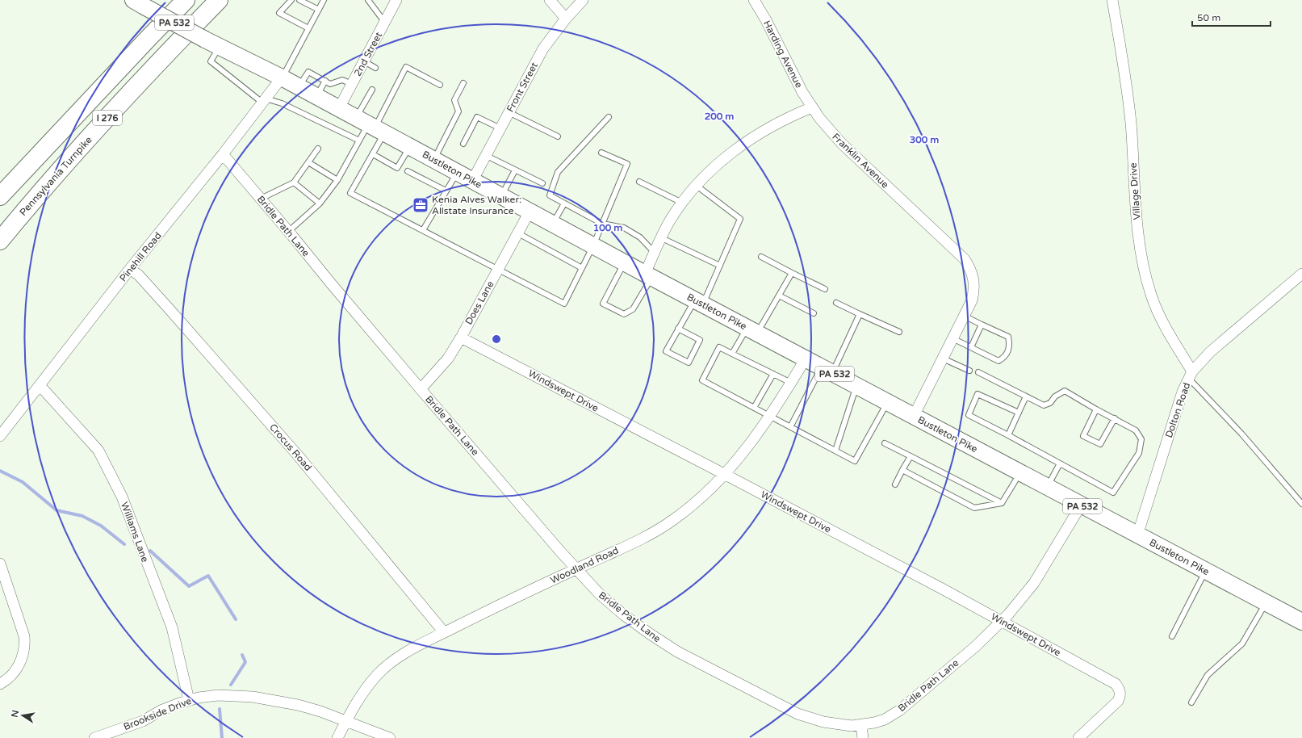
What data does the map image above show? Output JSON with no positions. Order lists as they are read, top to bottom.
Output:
{
  "streets": {
    "highway": ["I 276", "Pennsylvania Turnpike"],
    "main road": ["PA 532", "Bustleton Pike"],
    "street": [
      "2nd Street",
      "Harding Avenue",
      "Front Street",
      "Franklin Avenue",
      "Village Drive",
      "Bridle Path Lane",
      "Pinehill Road",
      "Does Lane",
      "Windswept Drive",
      "Dolton Road",
      "Crocus Road",
      "Williams Lane",
      "Woodland Road",
      "Brookside Drive"
    ]
  },
  "crossings": [
    ["2nd Street", "Bustleton Pike"],
    ["Harding Avenue", "Franklin Avenue"],
    ["Front Street", "Bustleton Pike"],
    ["Franklin Avenue", "Bustleton Pike"],
    ["Bustleton Pike", "Bridle Path Lane"],
    ["Bustleton Pike", "Pinehill Road"],
    ["Bustleton Pike", "Does Lane"],
    ["Bustleton Pike", "Dolton Road"],
    ["Bustleton Pike", "Woodland Road"],
    ["Village Drive", "Dolton Road"],
    ["Bridle Path Lane", "Pinehill Road"],
    ["Bridle Path Lane", "Does Lane"],
    ["Bridle Path Lane", "Windswept Drive"],
    ["Bridle Path Lane", "Woodland Road"],
    ["Pinehill Road", "Crocus Road"],
    ["Pinehill Road", "Williams Lane"],
    ["Does Lane", "Windswept Drive"],
    ["Windswept Drive", "Woodland Road"],
    ["Crocus Road", "Woodland Road"],
    ["Williams Lane", "Brookside Drive"],
    ["Woodland Road", "Brookside Drive"]
  ],
  "places": {
    "office": ["Kenia Alves Walker: Allstate Insurance"]
  },
  "scale_bar": "50 m",
  "north": "left",
  "rings": ["200 m", "300 m", "100 m"]
}
